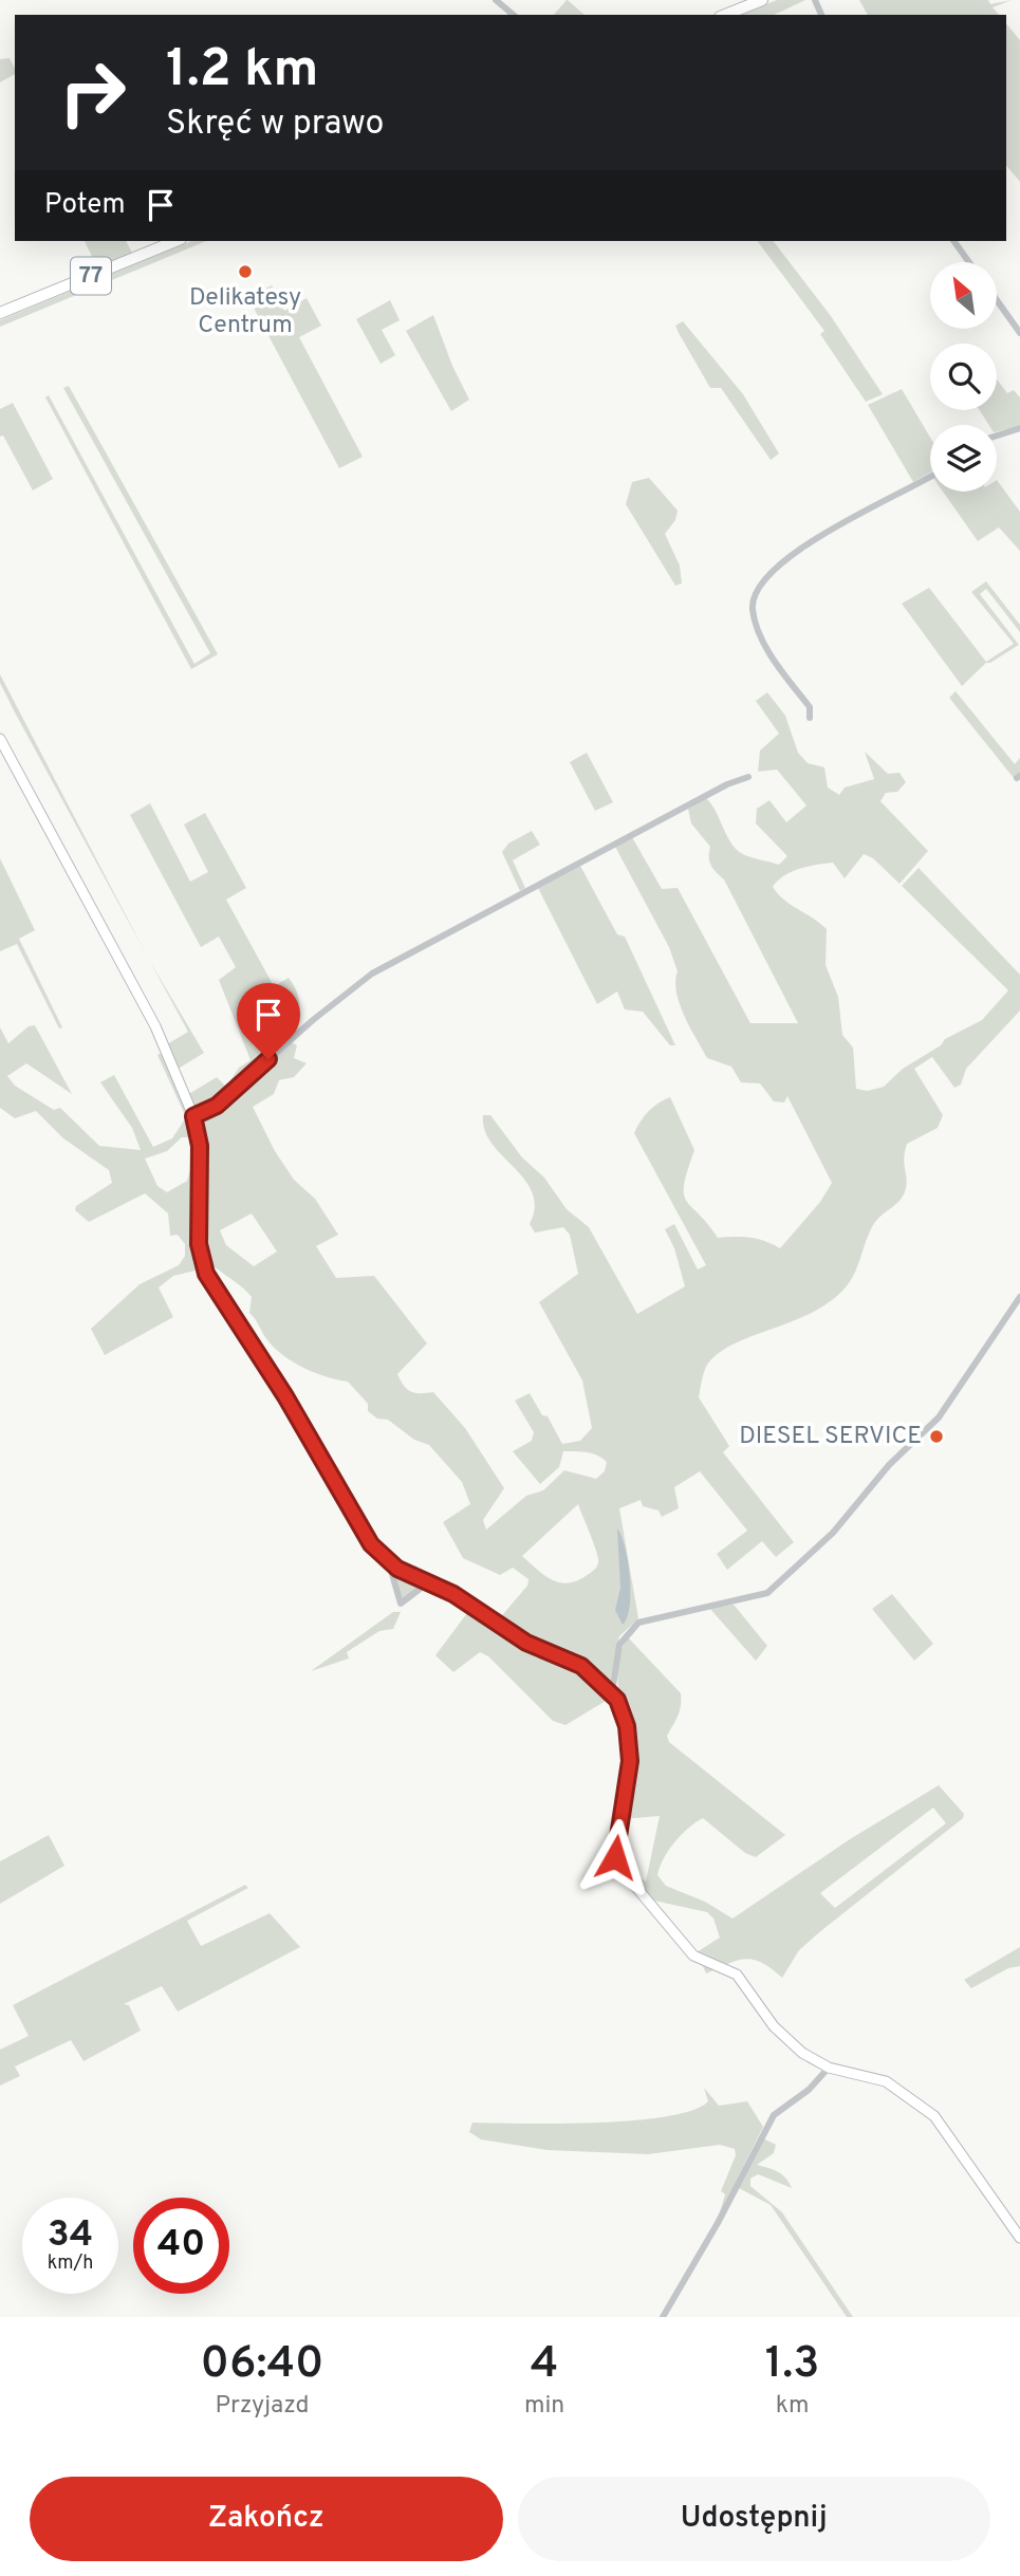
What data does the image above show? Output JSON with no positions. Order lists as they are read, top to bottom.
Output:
{
  "streets": {
    "main road": ["77"]
  },
  "places": ["Delikatesy Centrum", "DIESEL SERVICE"],
  "north": "top left",
  "page": {
    "turn": ["1.2 km", "Skręć w prawo"],
    "then": "Potem",
    "speed": "34 km/h",
    "limit": "40",
    "eta": [
      "06:40",
      "Przyjazd",
      "4",
      "min",
      "1.3",
      "km"
    ],
    "buttons": ["Zakończ", "Udostępnij"]
  }
}
